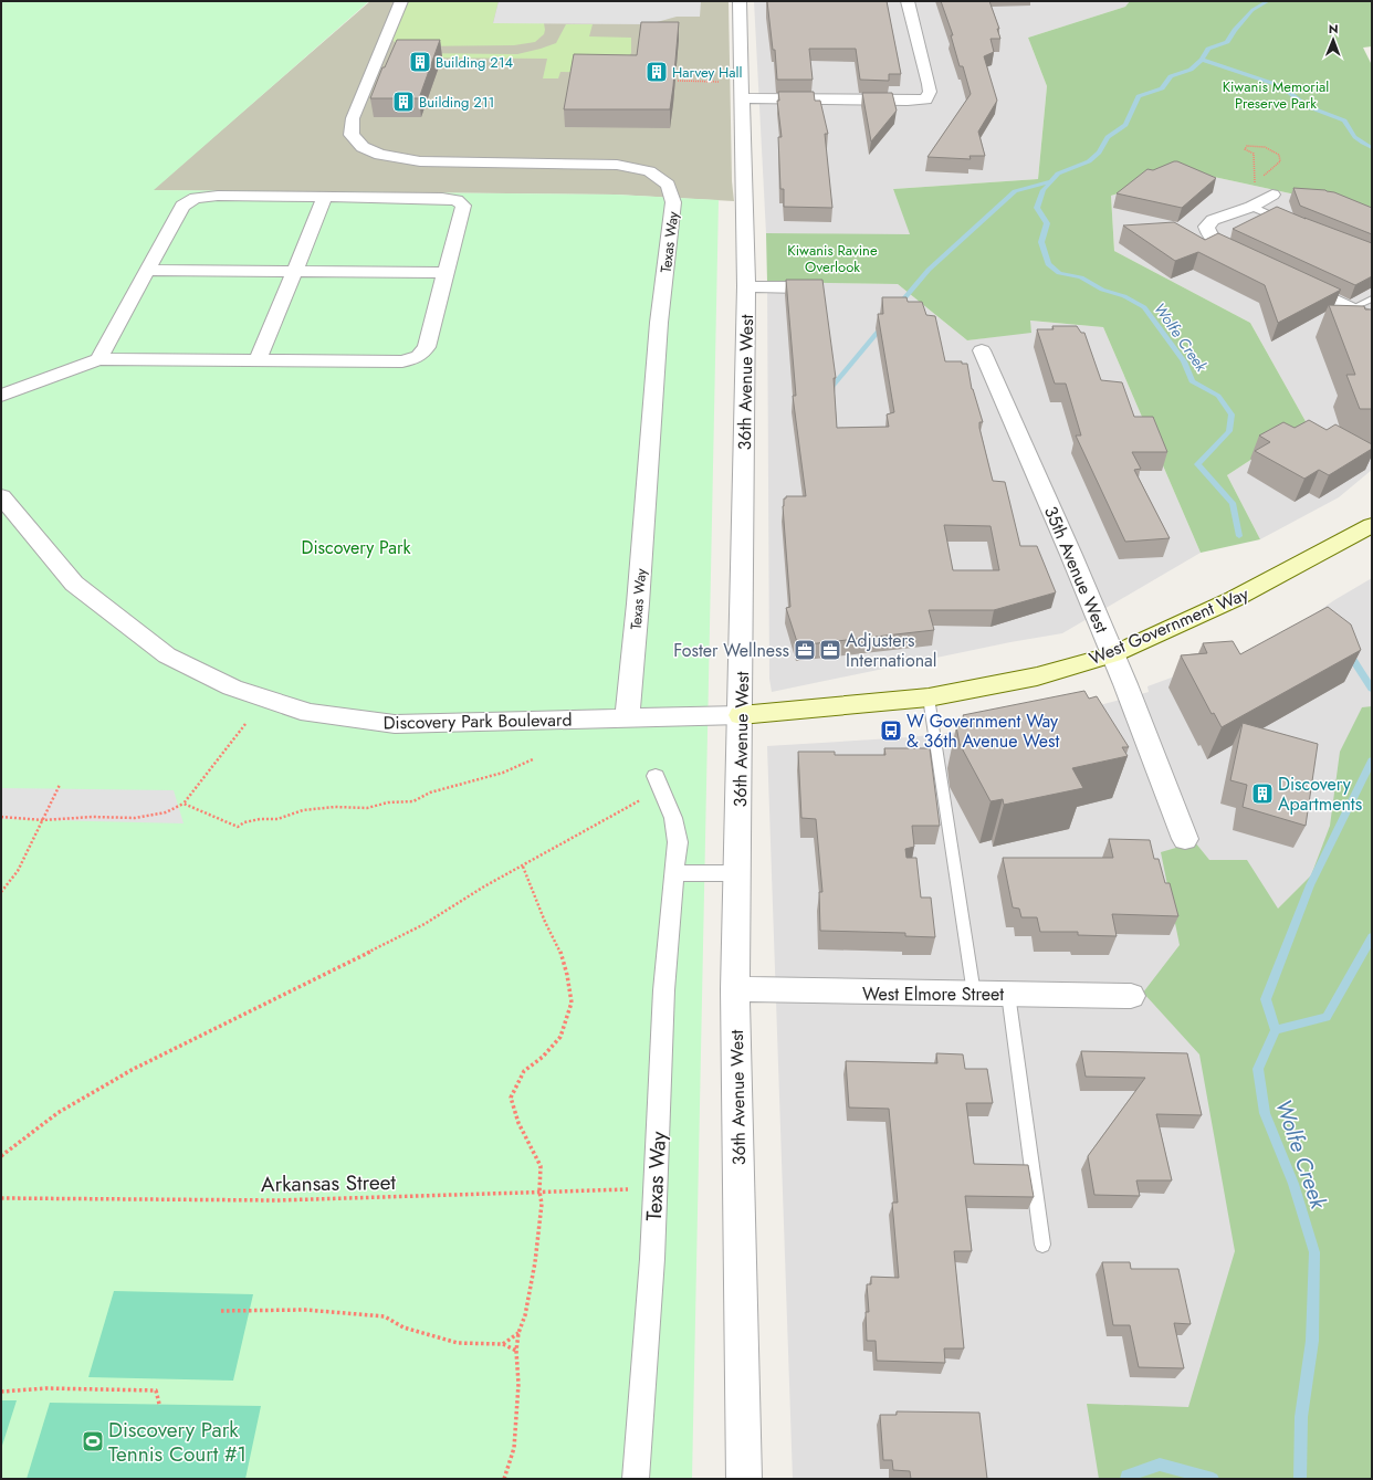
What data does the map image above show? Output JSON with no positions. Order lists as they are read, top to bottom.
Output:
{
  "streets": {
    "main road": ["West Government Way"],
    "street": [
      "Texas Way",
      "36th Avenue West",
      "35th Avenue West",
      "Discovery Park Boulevard",
      "West Elmore Street"
    ],
    "path": ["Arkansas Street"]
  },
  "crossings": [
    ["Texas Way", "Discovery Park Boulevard"],
    ["Texas Way", "Arkansas Street"],
    ["36th Avenue West", "West Government Way"],
    ["36th Avenue West", "Discovery Park Boulevard"],
    ["36th Avenue West", "West Elmore Street"],
    ["35th Avenue West", "West Government Way"],
    ["West Government Way", "Discovery Park Boulevard"]
  ],
  "water": ["Wolfe Creek"],
  "parks": ["Kiwanis Memorial Preserve Park", "Kiwanis Ravine Overlook", "Discovery Park"],
  "places": {
    "building": [
      "Building 214",
      "Harvey Hall",
      "Building 211",
      "Discovery Apartments"
    ],
    "office": ["Foster Wellness", "Adjusters International"],
    "bus stop": ["W Government Way & 36th Avenue West"],
    "sports": ["Discovery Park Tennis Court #1"]
  },
  "north": "top"
}
